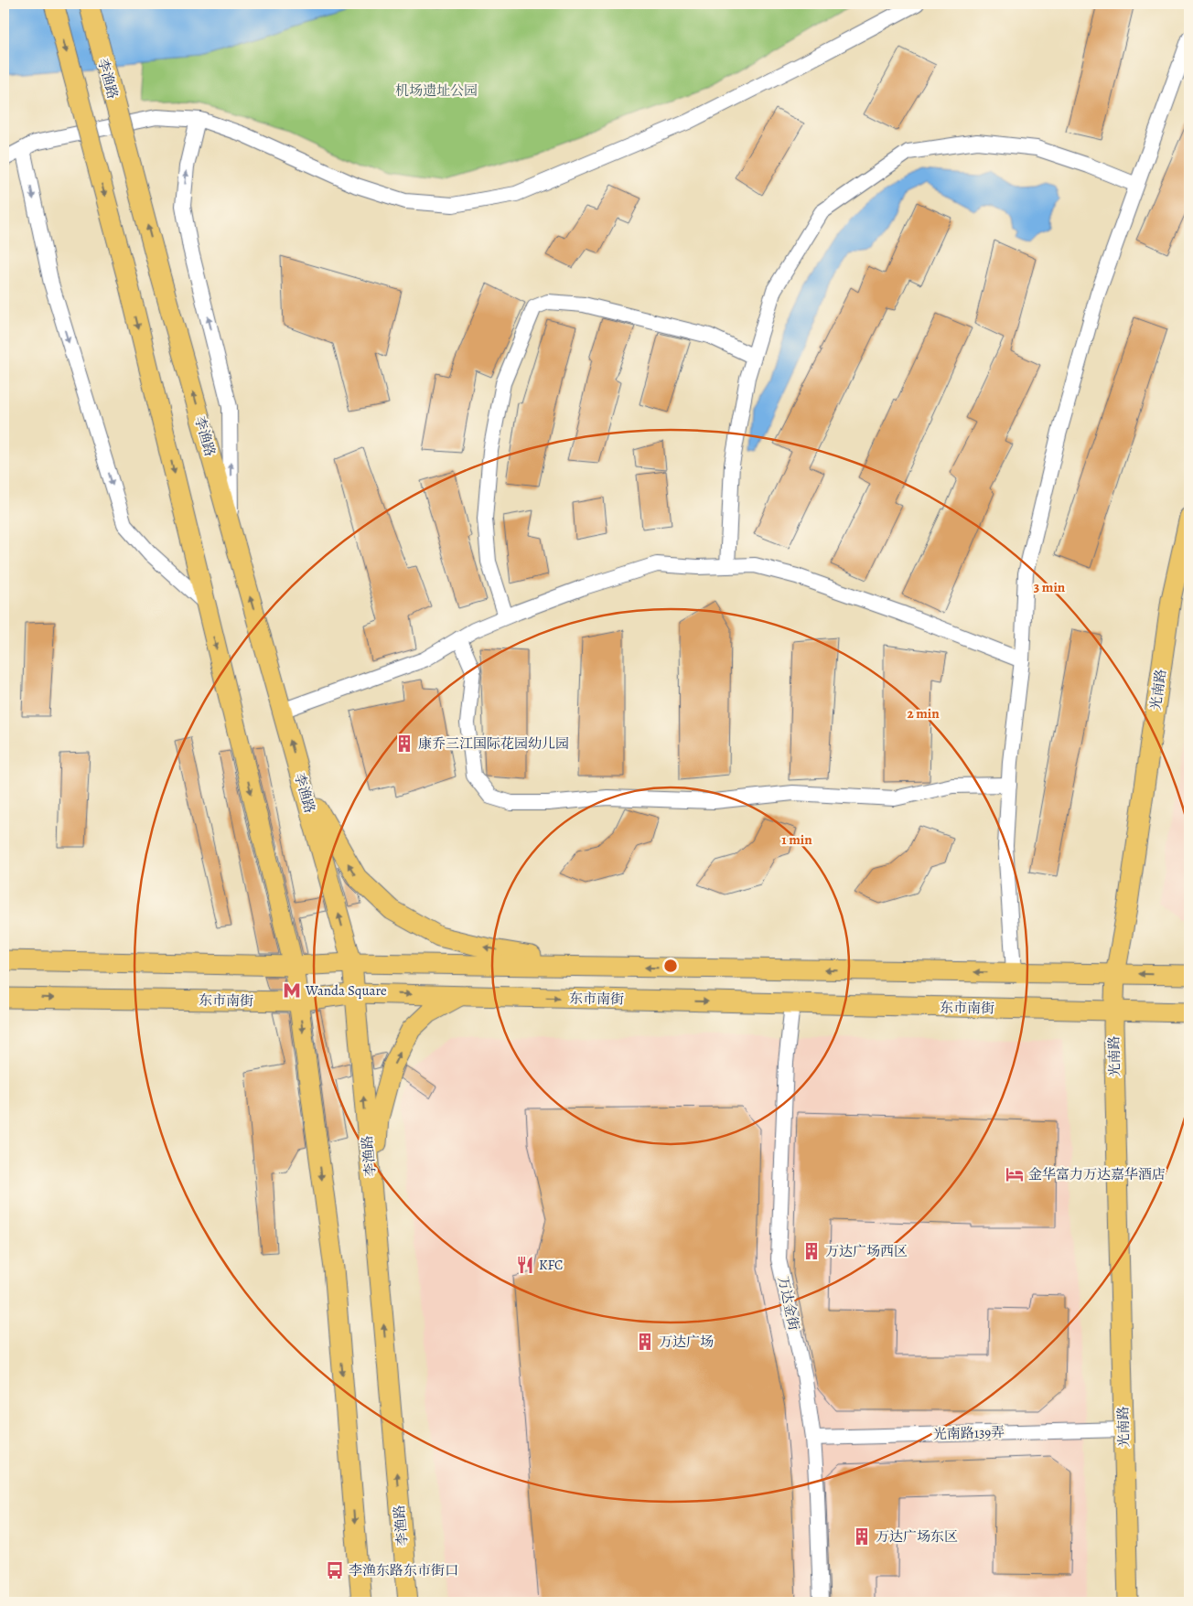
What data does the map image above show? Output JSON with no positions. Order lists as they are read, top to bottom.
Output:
{
  "streets": {
    "main road": ["李渔路", "光南路", "东市南街"],
    "street": ["万达金街", "光南路139弄"]
  },
  "crossings": [
    ["李渔路", "东市南街"],
    ["光南路", "东市南街"],
    ["光南路", "光南路139弄"],
    ["东市南街", "万达金街"],
    ["万达金街", "光南路139弄"]
  ],
  "parks": ["机场遗址公园"],
  "places": {
    "building": [
      "康乔三江国际花园幼儿园",
      "万达广场西区",
      "万达广场",
      "万达广场东区"
    ],
    "metro station": ["Wanda Square"],
    "hotel": ["金华富力万达嘉华酒店"],
    "restaurant": ["KFC"],
    "bus stop": ["李渔东路东市街口"]
  },
  "rings": ["3 min", "2 min", "1 min"]
}
